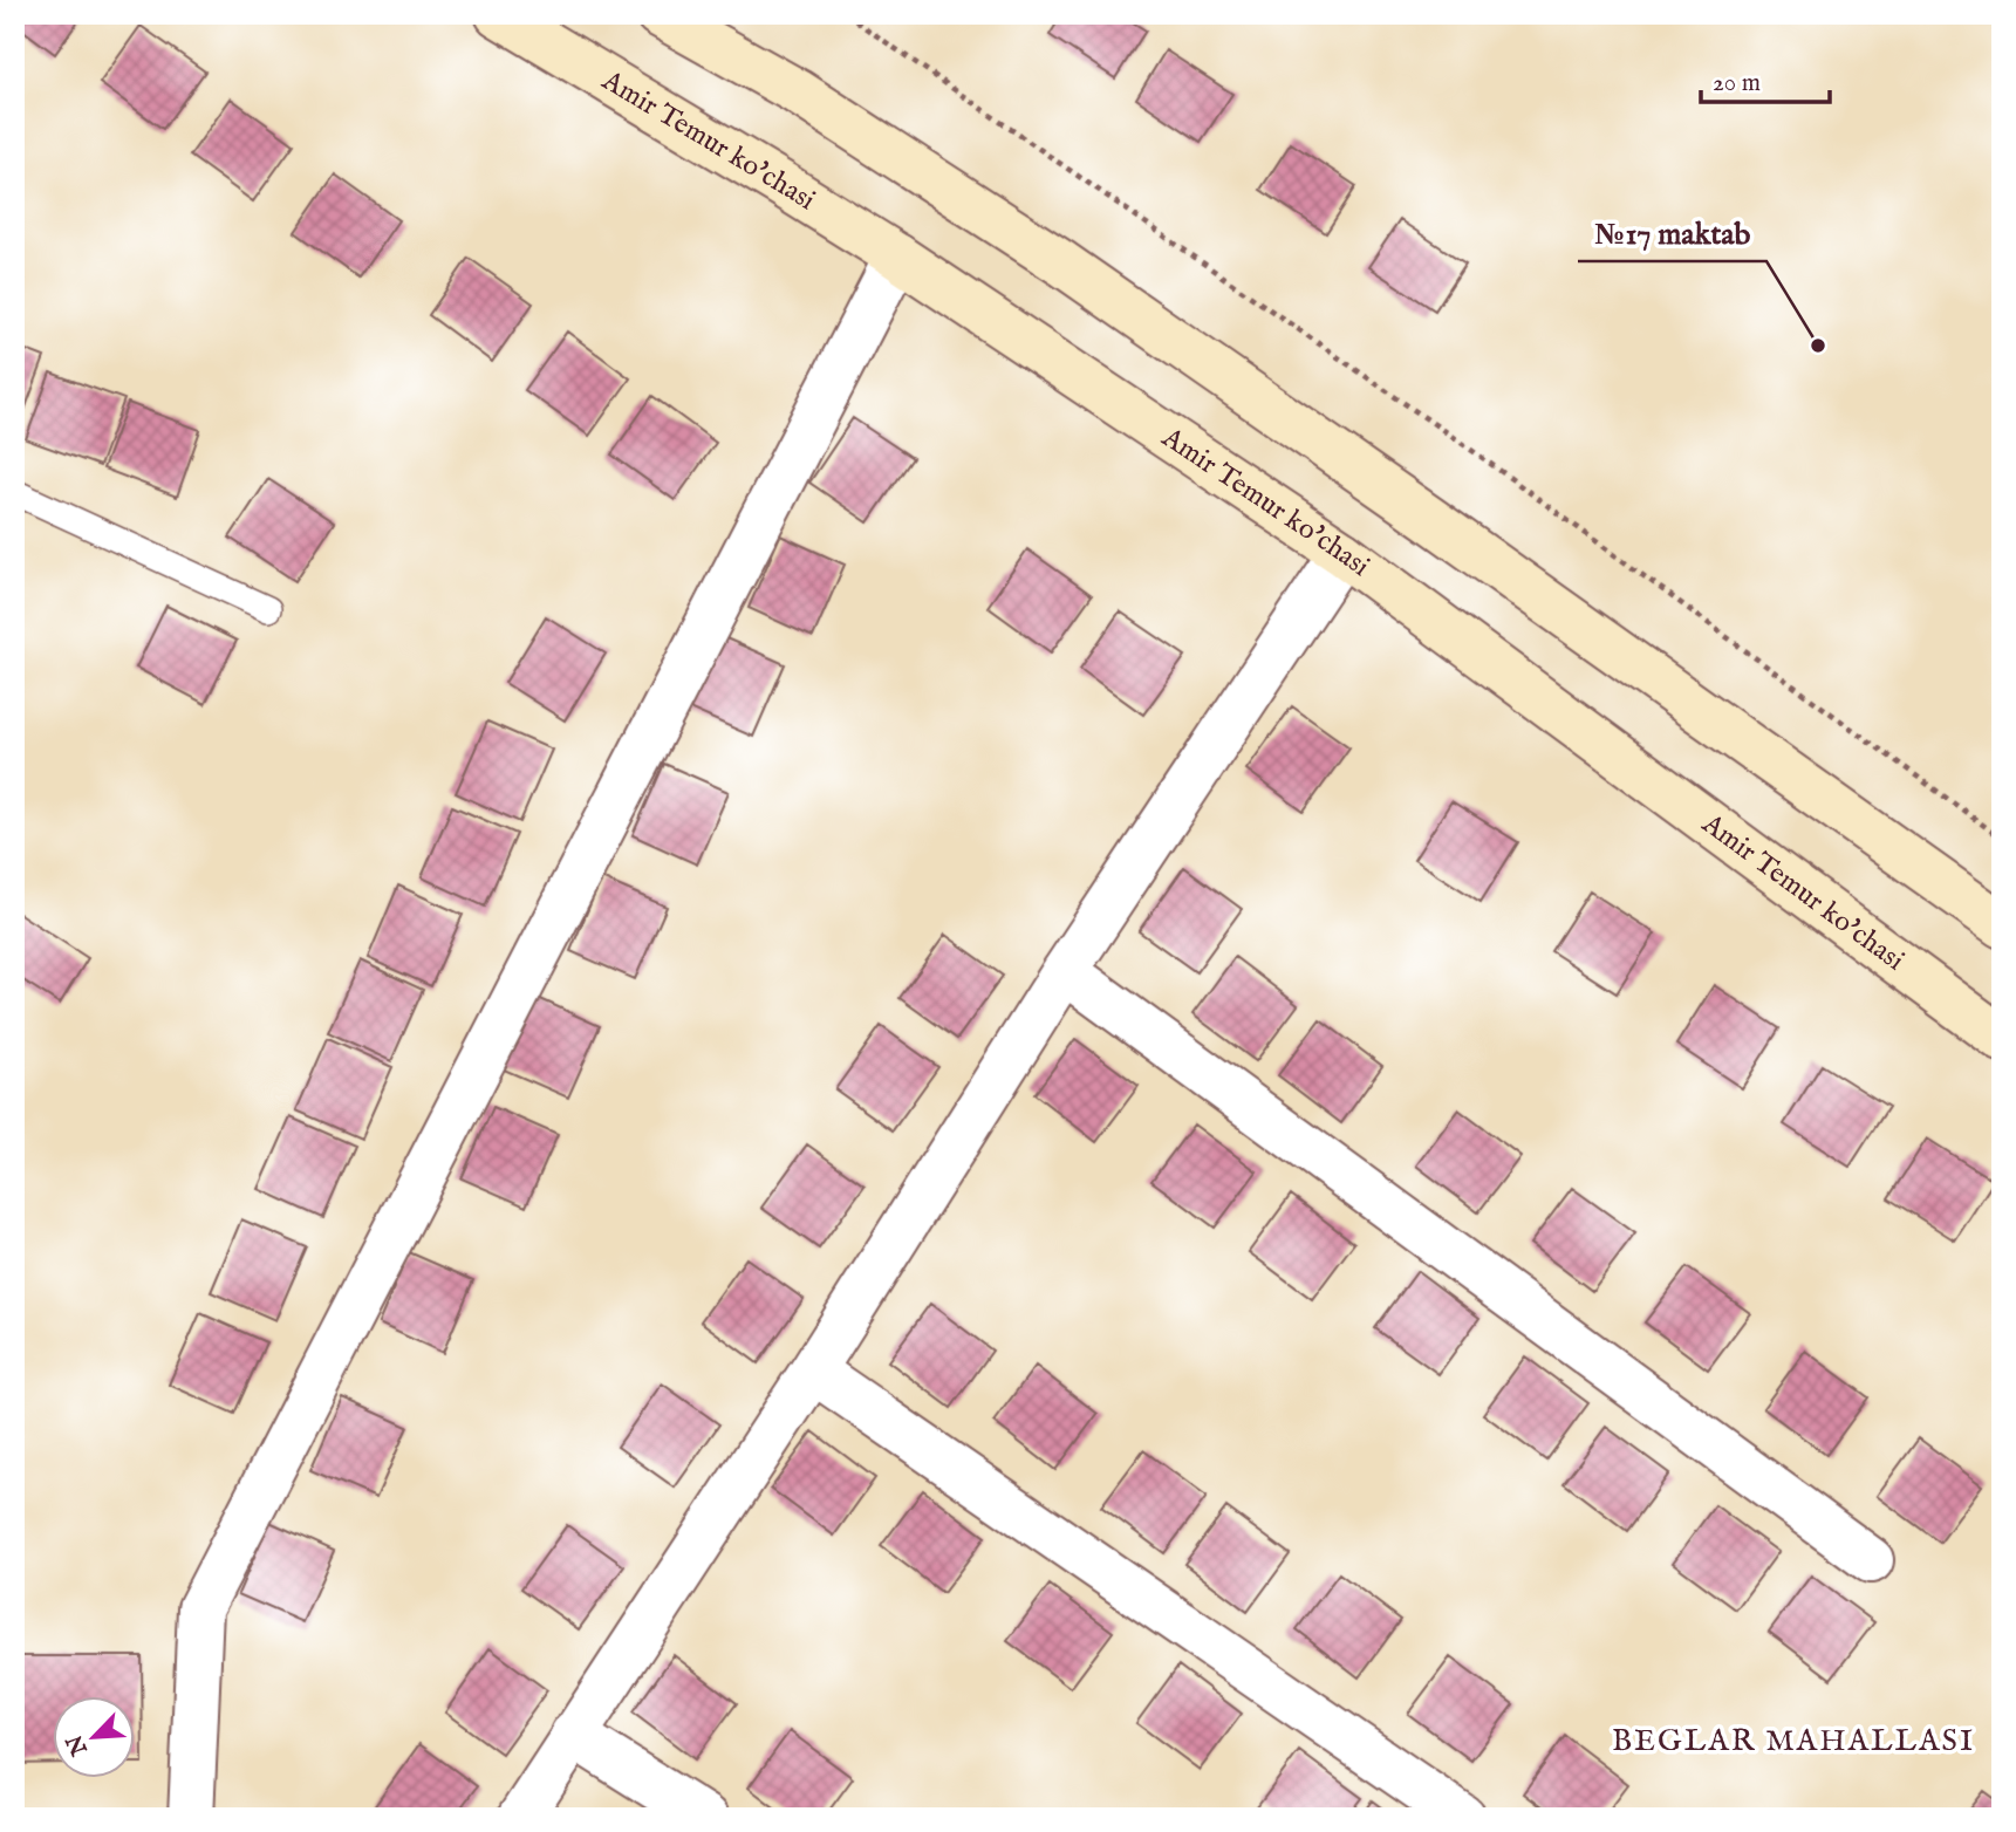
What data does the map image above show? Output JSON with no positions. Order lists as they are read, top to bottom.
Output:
{
  "streets": {
    "main road": ["Amir Temur ko'chasi"]
  },
  "districts": ["BEGLAR MAHALLASI"],
  "places": ["№17 maktab"],
  "scale_bar": "20 m",
  "north": "bottom left"
}
